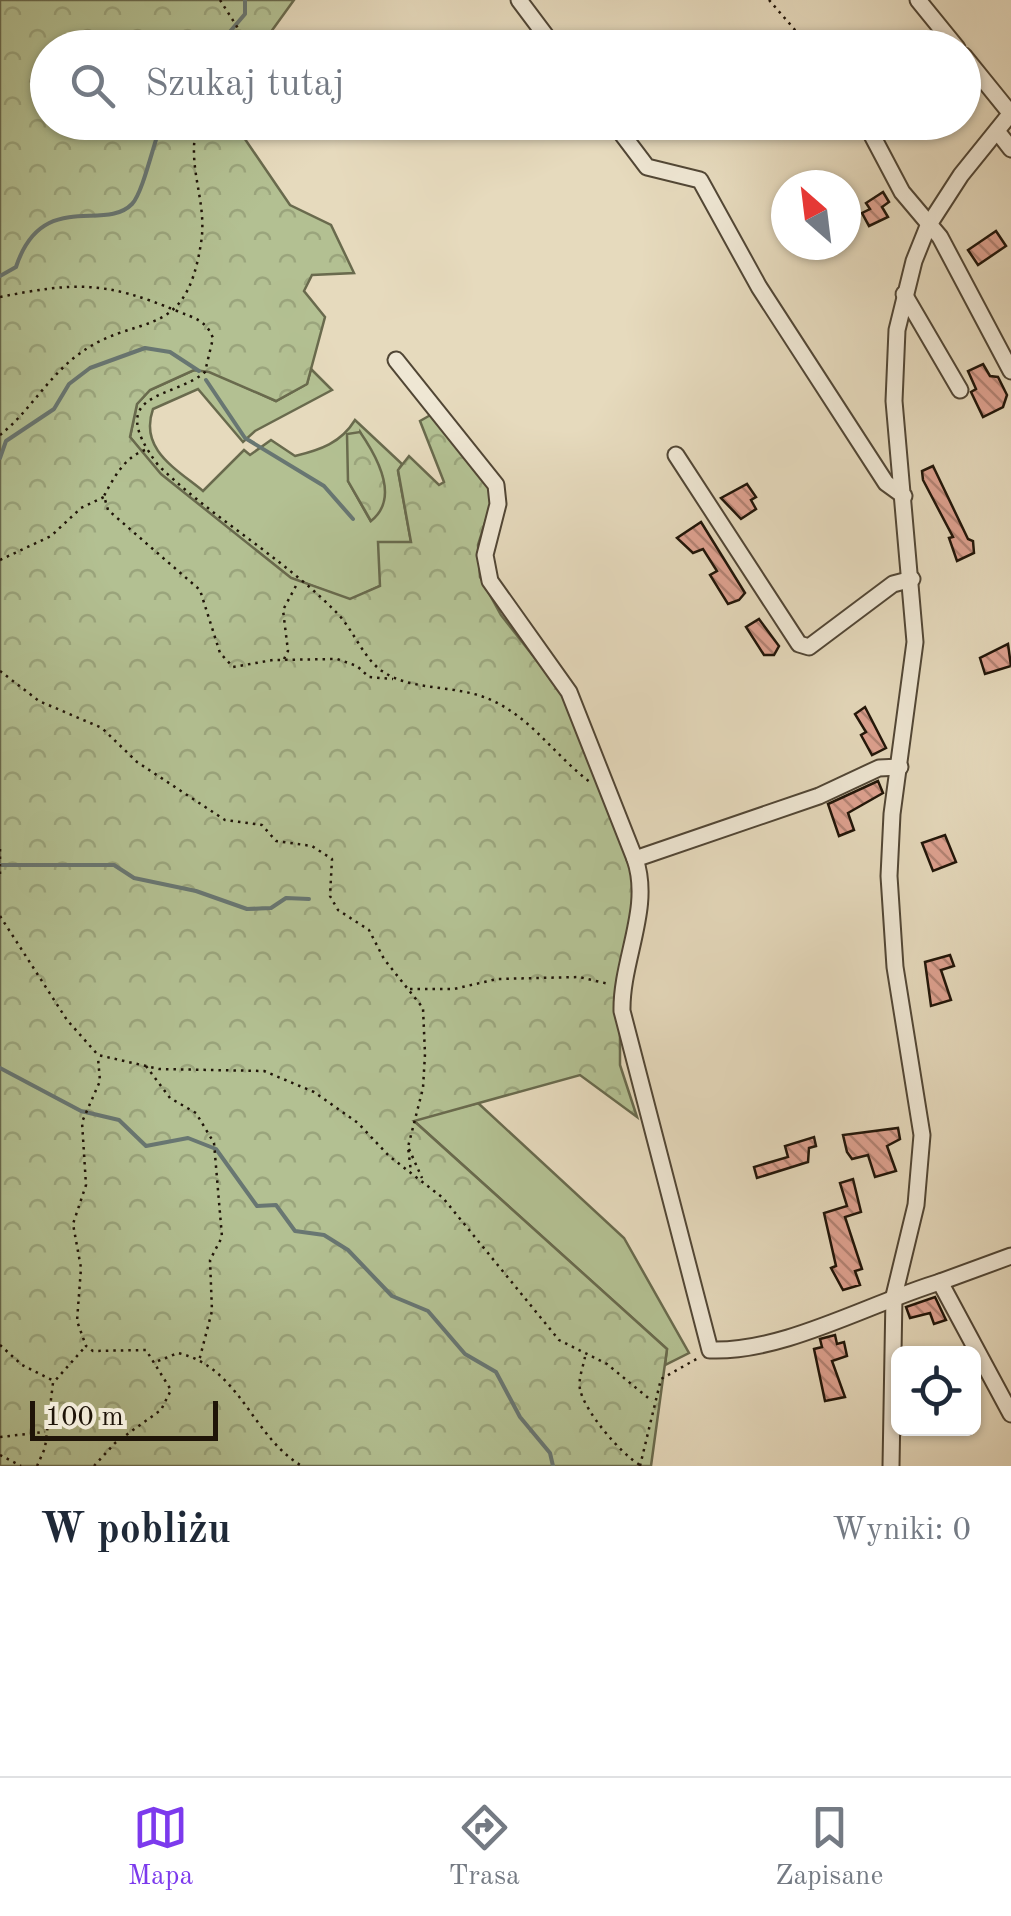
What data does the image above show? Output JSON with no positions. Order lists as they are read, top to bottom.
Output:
{
  "scale_bar": "100 m",
  "north": "top left",
  "page": {
    "search": "Szukaj tutaj",
    "scale": "100 m",
    "heading": ["W pobliżu", "Wyniki: 0"],
    "nav": ["Mapa", "Trasa", "Zapisane"]
  }
}
